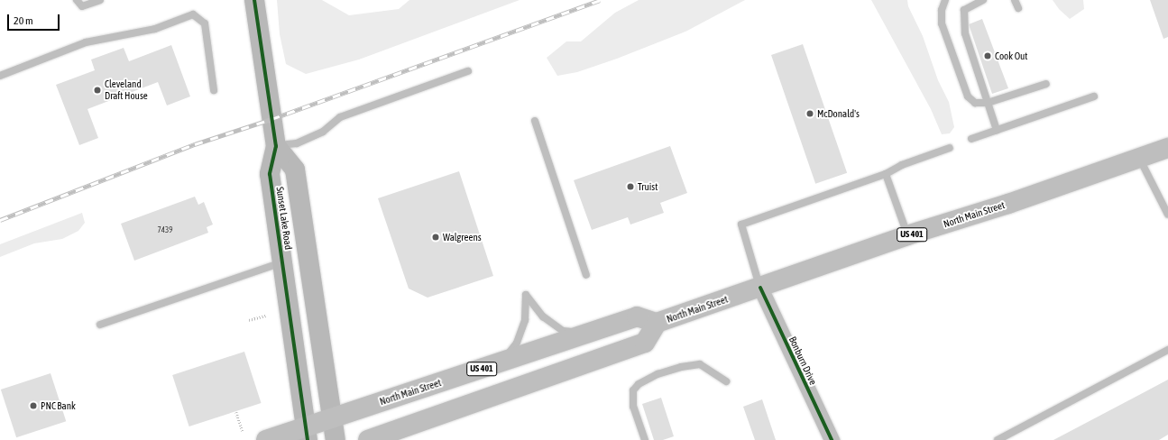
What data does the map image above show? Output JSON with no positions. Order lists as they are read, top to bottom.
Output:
{
  "streets": {
    "highway": ["North Main Street", "US 401"],
    "main road": ["Sunset Lake Road"],
    "street": ["Bonburn Drive"]
  },
  "crossings": [
    ["North Main Street", "Sunset Lake Road"],
    ["North Main Street", "Bonburn Drive"]
  ],
  "places": [
    "Cook Out",
    "Cleveland Draft House",
    "McDonald's",
    "Truist",
    "Walgreens",
    "PNC Bank"
  ],
  "house_numbers": ["7439"],
  "scale_bar": "20 m"
}
